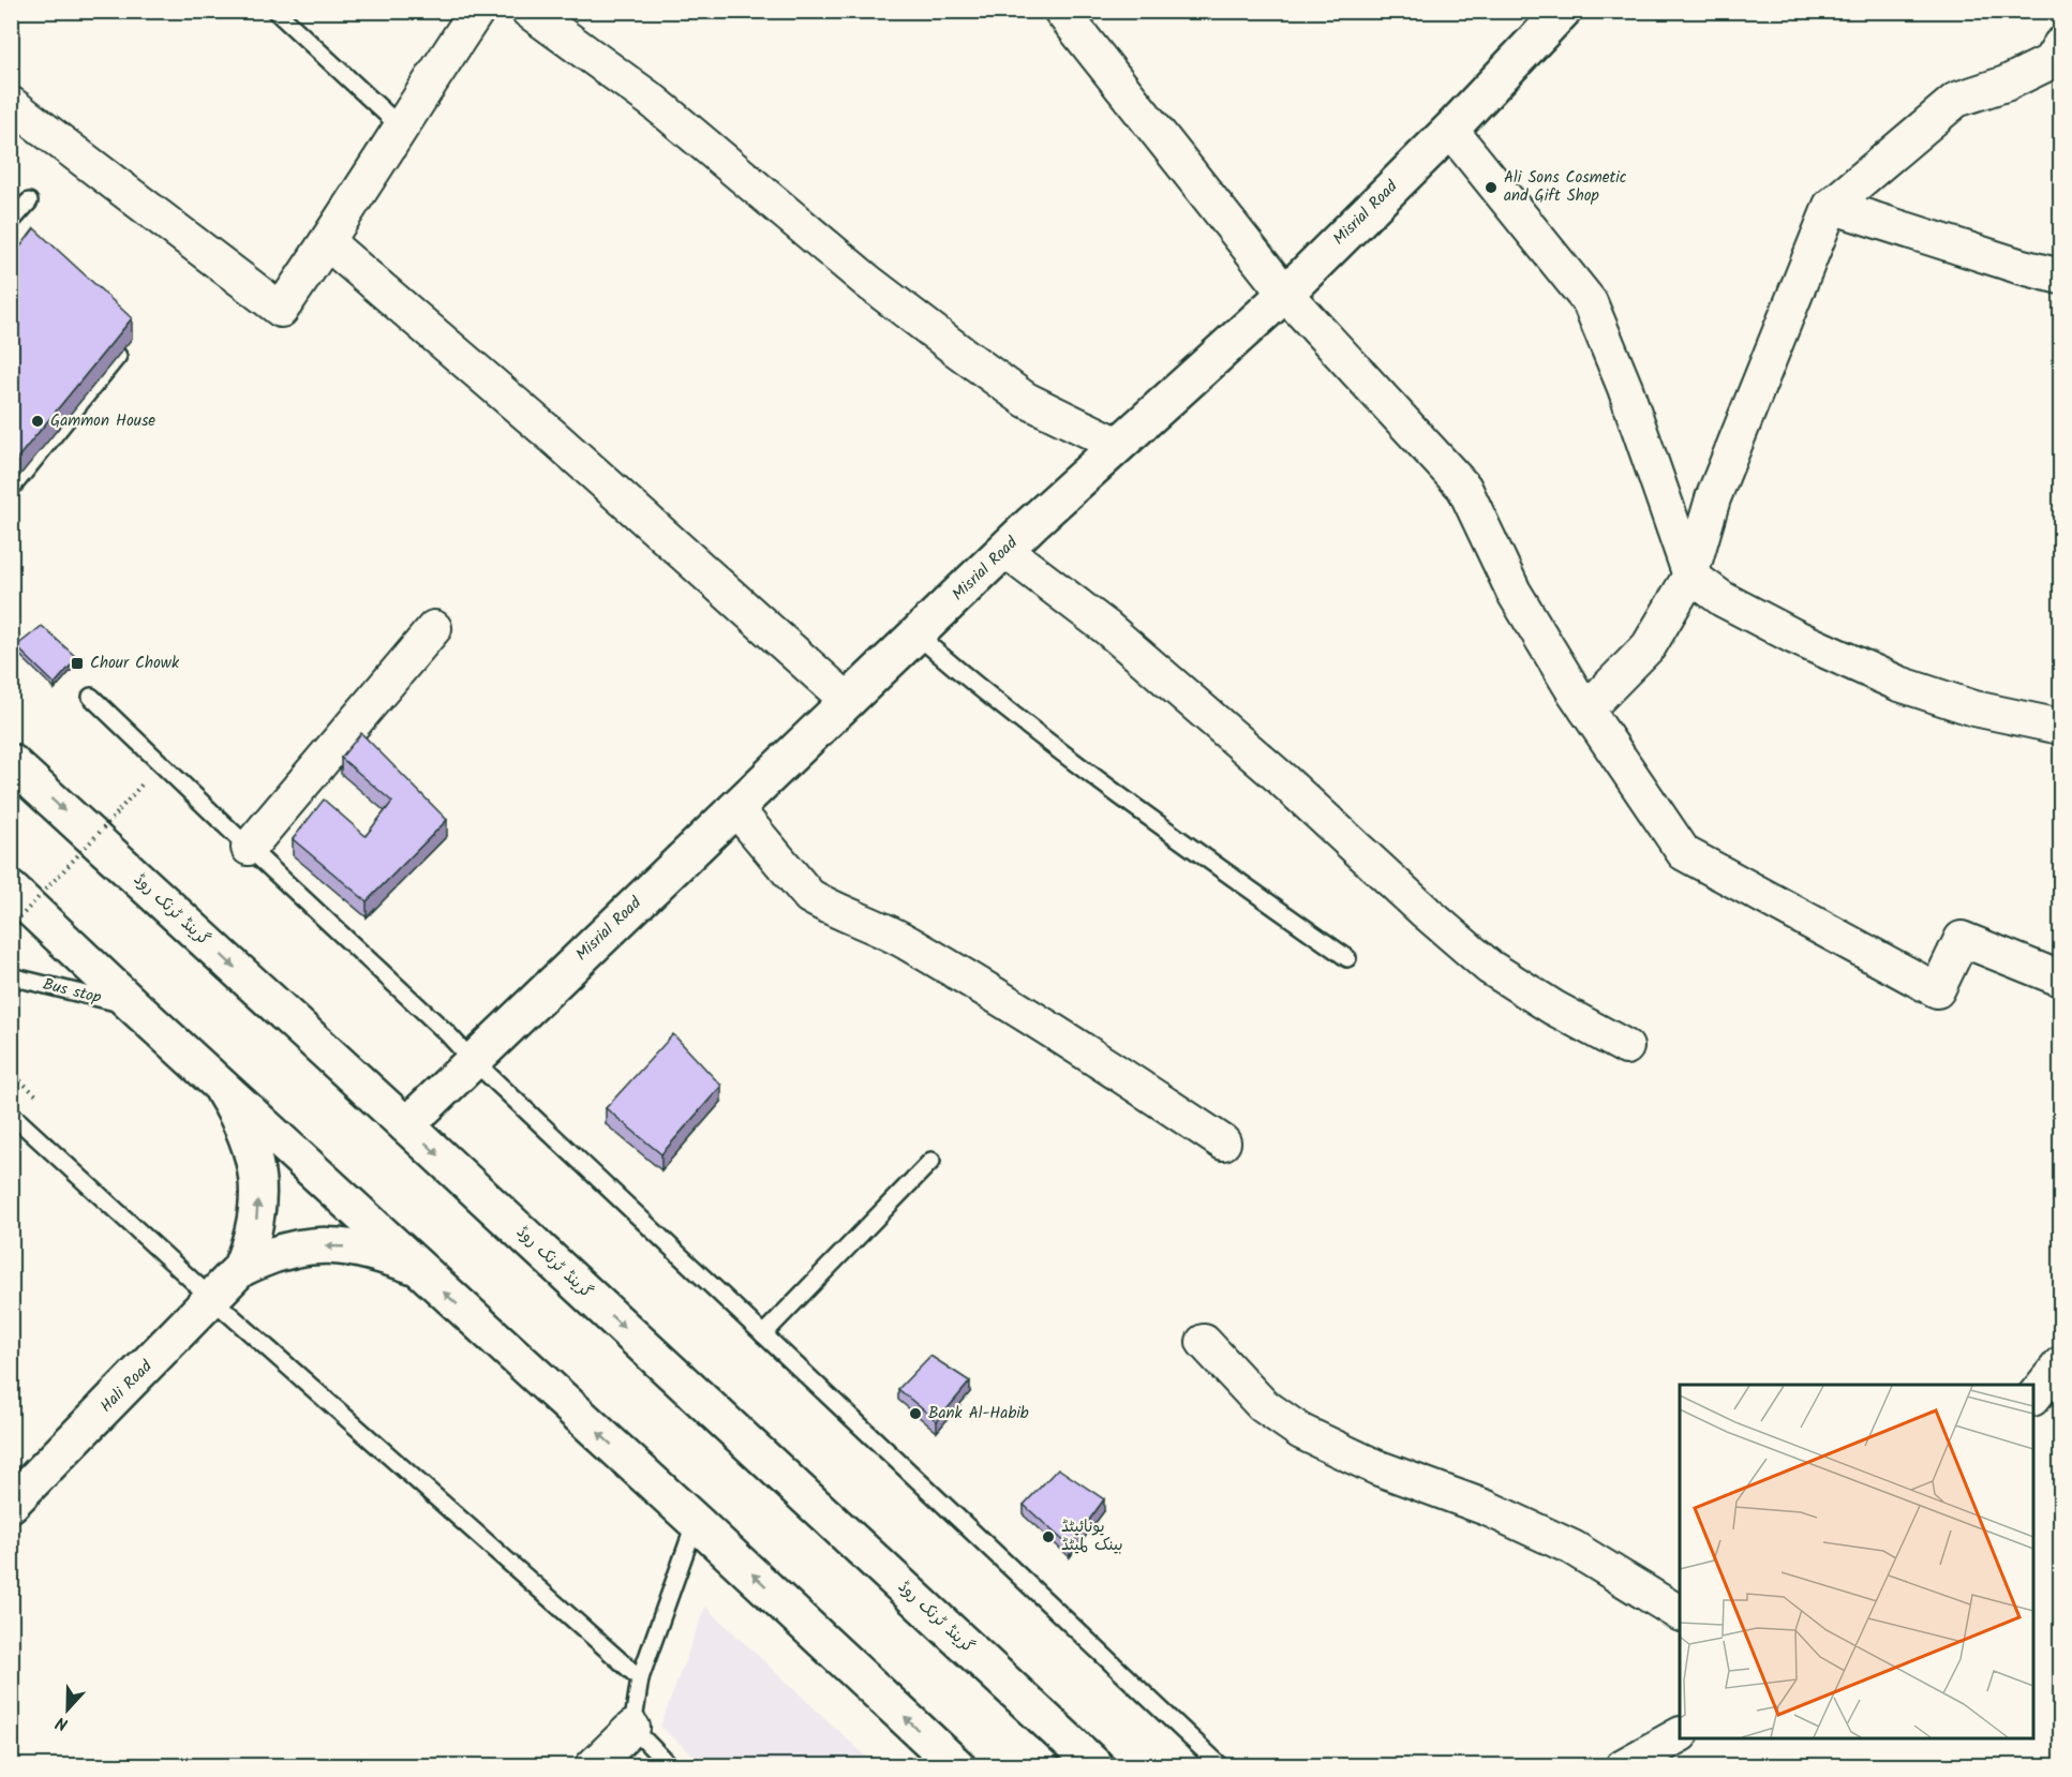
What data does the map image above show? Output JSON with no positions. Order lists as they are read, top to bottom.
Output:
{
  "streets": {
    "main road": ["Misrial Road", "گرینڈ ٹرنک روڈ", "Hali Road"],
    "lane": ["Bus stop"]
  },
  "crossings": [
    ["Misrial Road", "گرینڈ ٹرنک روڈ"]
  ],
  "places": {
    "other": [
      "Ali Sons Cosmetic and Gift Shop",
      "Gammon House",
      "Bank Al-Habib",
      "یونائیٹڈ بینک لمیٹڈ"
    ],
    "transit": ["Chour Chowk"]
  },
  "north": "bottom"
}
